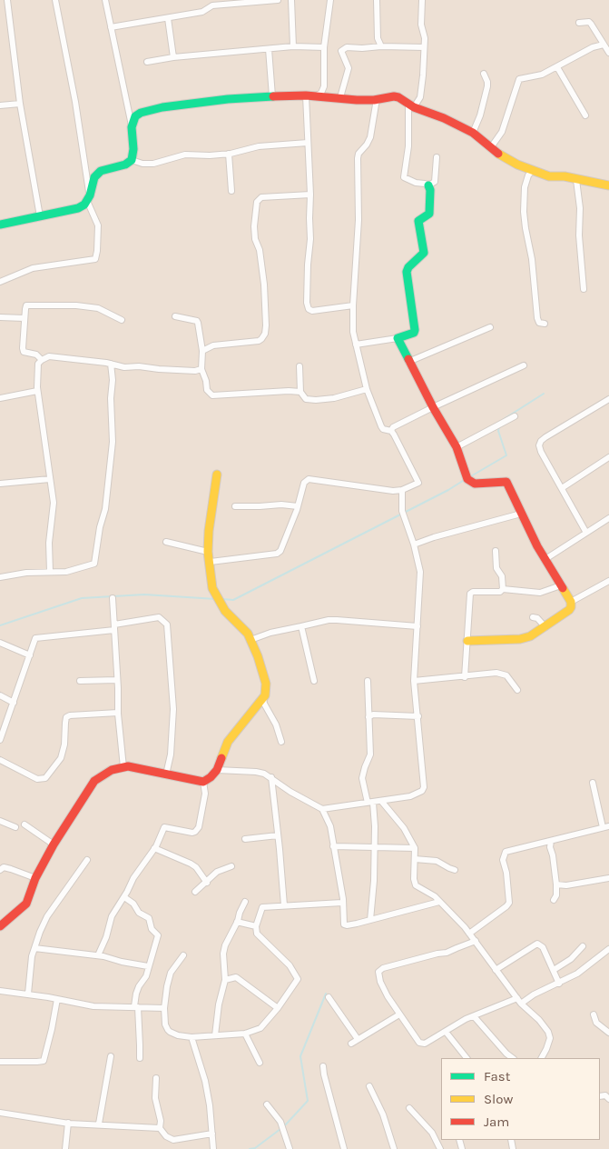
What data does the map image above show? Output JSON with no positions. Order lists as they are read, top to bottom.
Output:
{
  "legend": ["Fast", "Slow", "Jam"]
}
